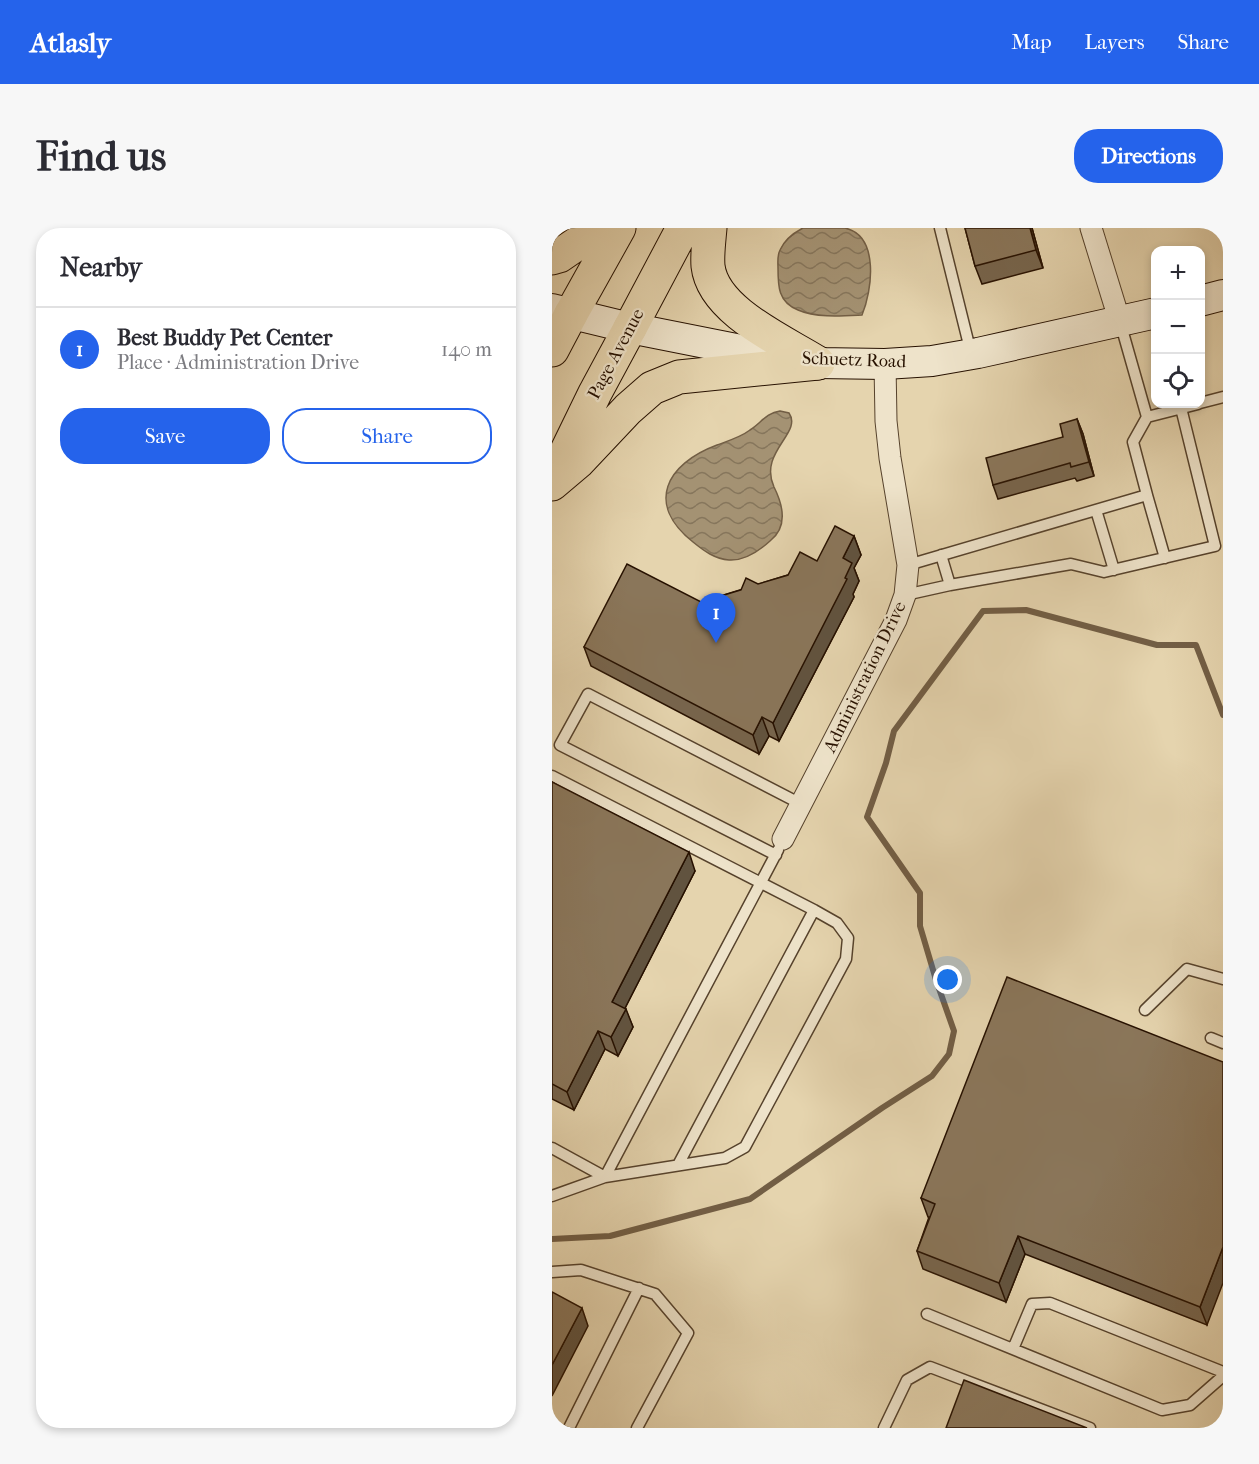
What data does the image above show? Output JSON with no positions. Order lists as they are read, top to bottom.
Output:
{
  "streets": {
    "highway": ["Page Avenue"],
    "main road": ["Schuetz Road"],
    "street": ["Administration Drive"]
  },
  "crossings": [
    ["Page Avenue", "Schuetz Road"],
    ["Schuetz Road", "Administration Drive"]
  ],
  "page": {
    "header": "Atlasly",
    "nav": ["Map", "Layers", "Share"],
    "buttons": [
      "Directions",
      ["Save", "Share"]
    ],
    "title": "Find us",
    "heading": "Nearby",
    "map_buttons": ["+", "−"],
    "list": [
      {
        "mark": "1",
        "name": "Best Buddy Pet Center",
        "note": "Place · Administration Drive",
        "value": "140 m"
      }
    ],
    "pins": "1"
  }
}
